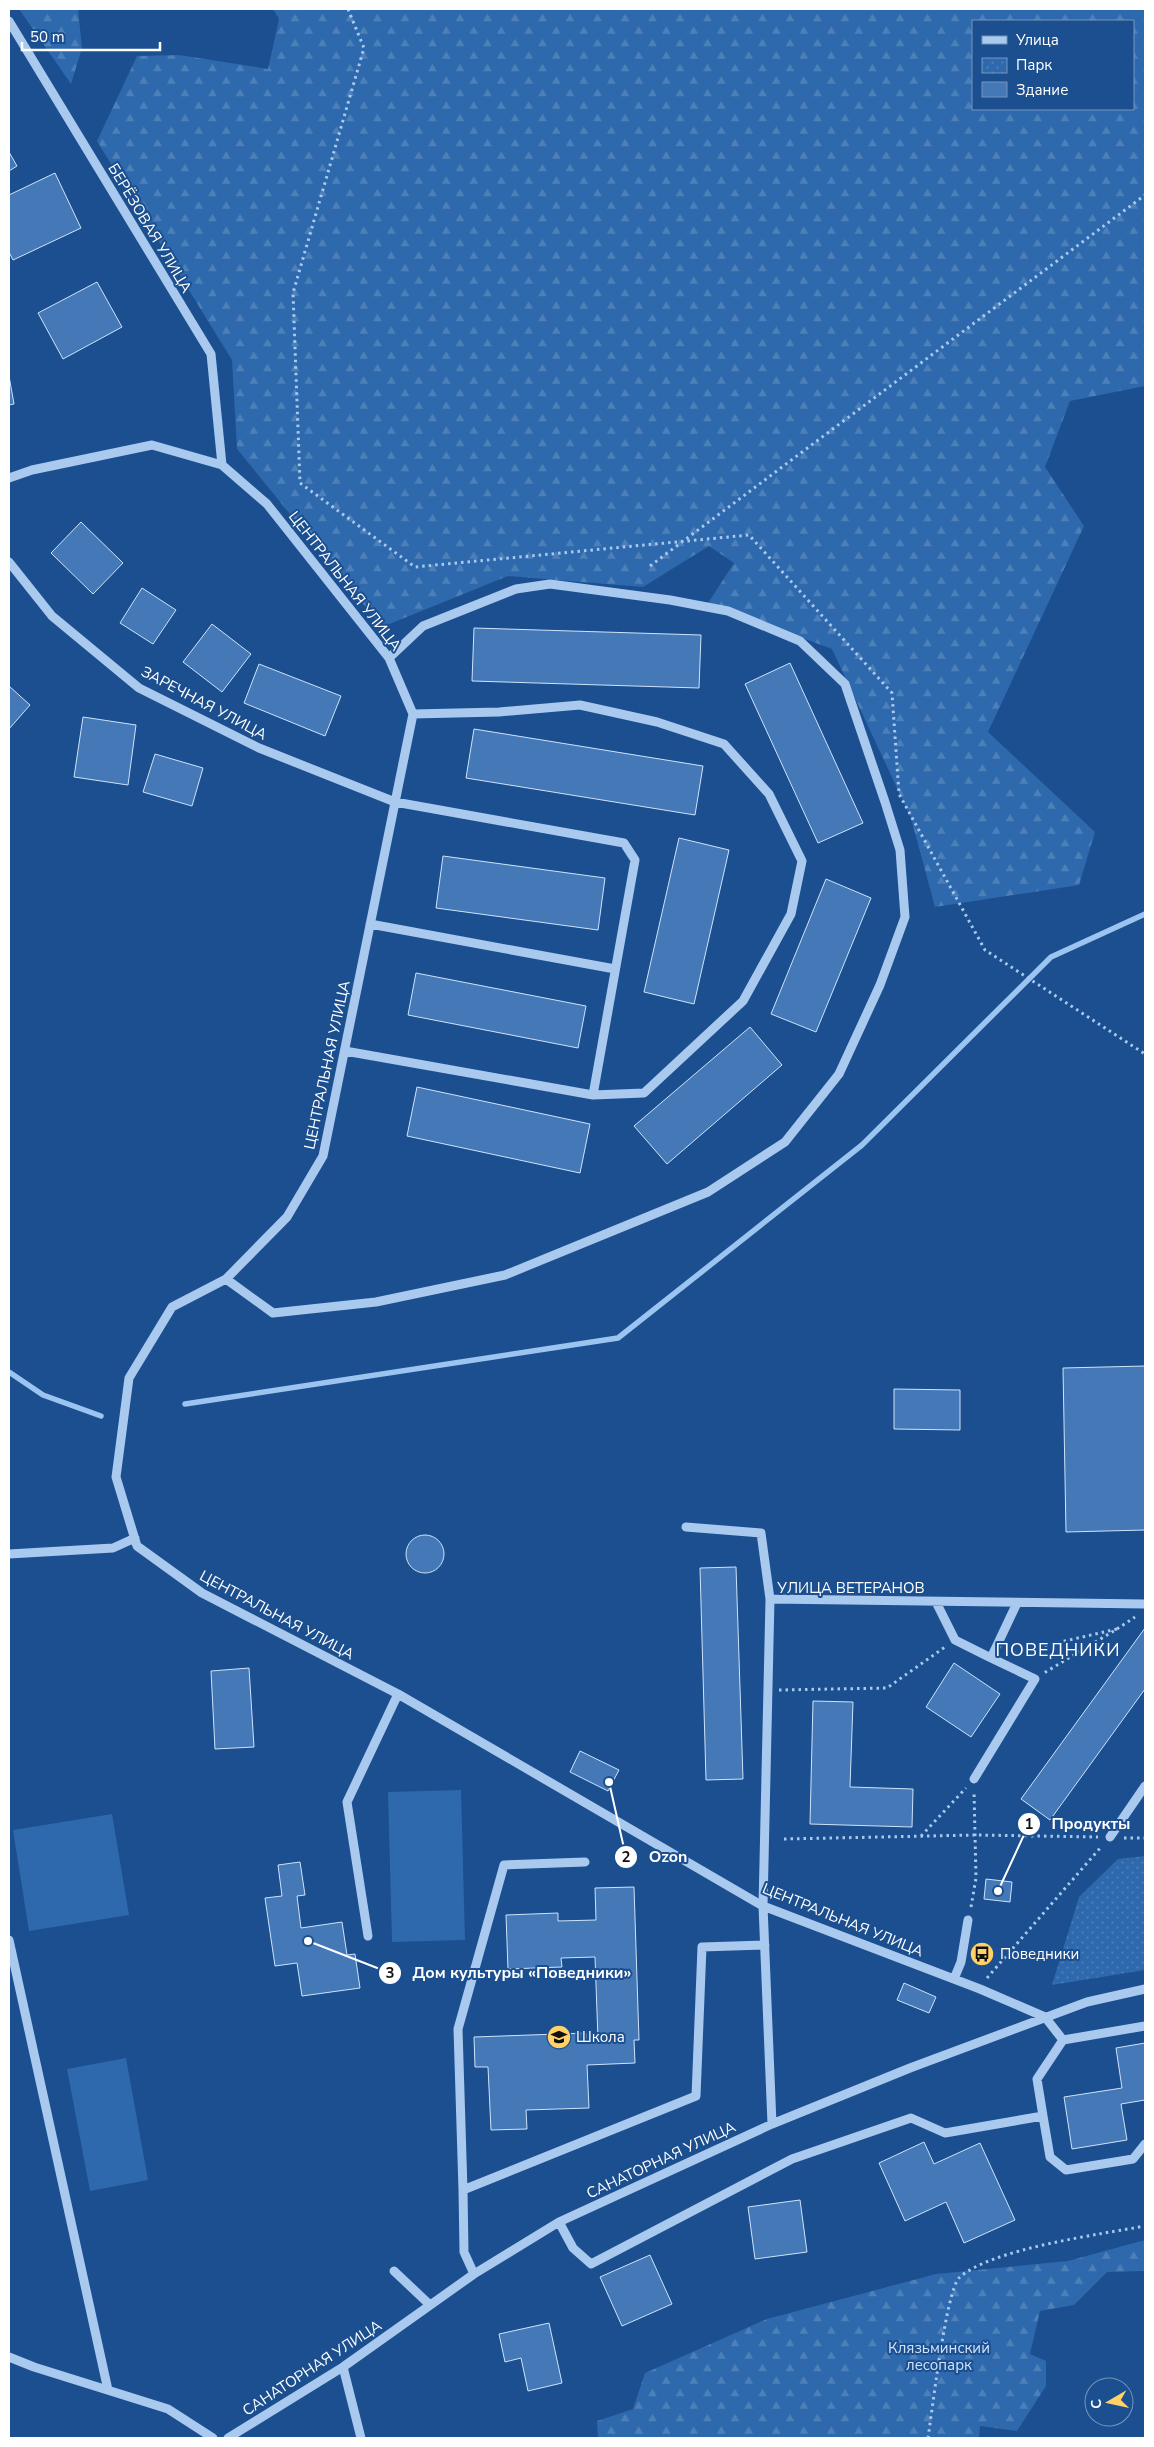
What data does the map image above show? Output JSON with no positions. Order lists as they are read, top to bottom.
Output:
{
  "streets": {
    "street": [
      "БЕРЁЗОВАЯ УЛИЦА",
      "ЦЕНТРАЛЬНАЯ УЛИЦА",
      "ЗАРЕЧНАЯ УЛИЦА",
      "УЛИЦА ВЕТЕРАНОВ",
      "САНАТОРНАЯ УЛИЦА"
    ]
  },
  "crossings": [
    ["БЕРЁЗОВАЯ УЛИЦА", "ЦЕНТРАЛЬНАЯ УЛИЦА"],
    ["ЦЕНТРАЛЬНАЯ УЛИЦА", "ЗАРЕЧНАЯ УЛИЦА"],
    ["ЦЕНТРАЛЬНАЯ УЛИЦА", "УЛИЦА ВЕТЕРАНОВ"],
    ["ЦЕНТРАЛЬНАЯ УЛИЦА", "САНАТОРНАЯ УЛИЦА"],
    ["УЛИЦА ВЕТЕРАНОВ", "САНАТОРНАЯ УЛИЦА"]
  ],
  "districts": ["ПОВЕДНИКИ"],
  "parks": ["Клязьминский лесопарк"],
  "places": {
    "other": ["Ozon", "Продукты", "Дом культуры «Поведники»"],
    "bus stop": ["Поведники"],
    "school or university": ["Школа"]
  },
  "legend": ["Улица", "Парк", "Здание"],
  "scale_bar": "50 m",
  "north": "left"
}
